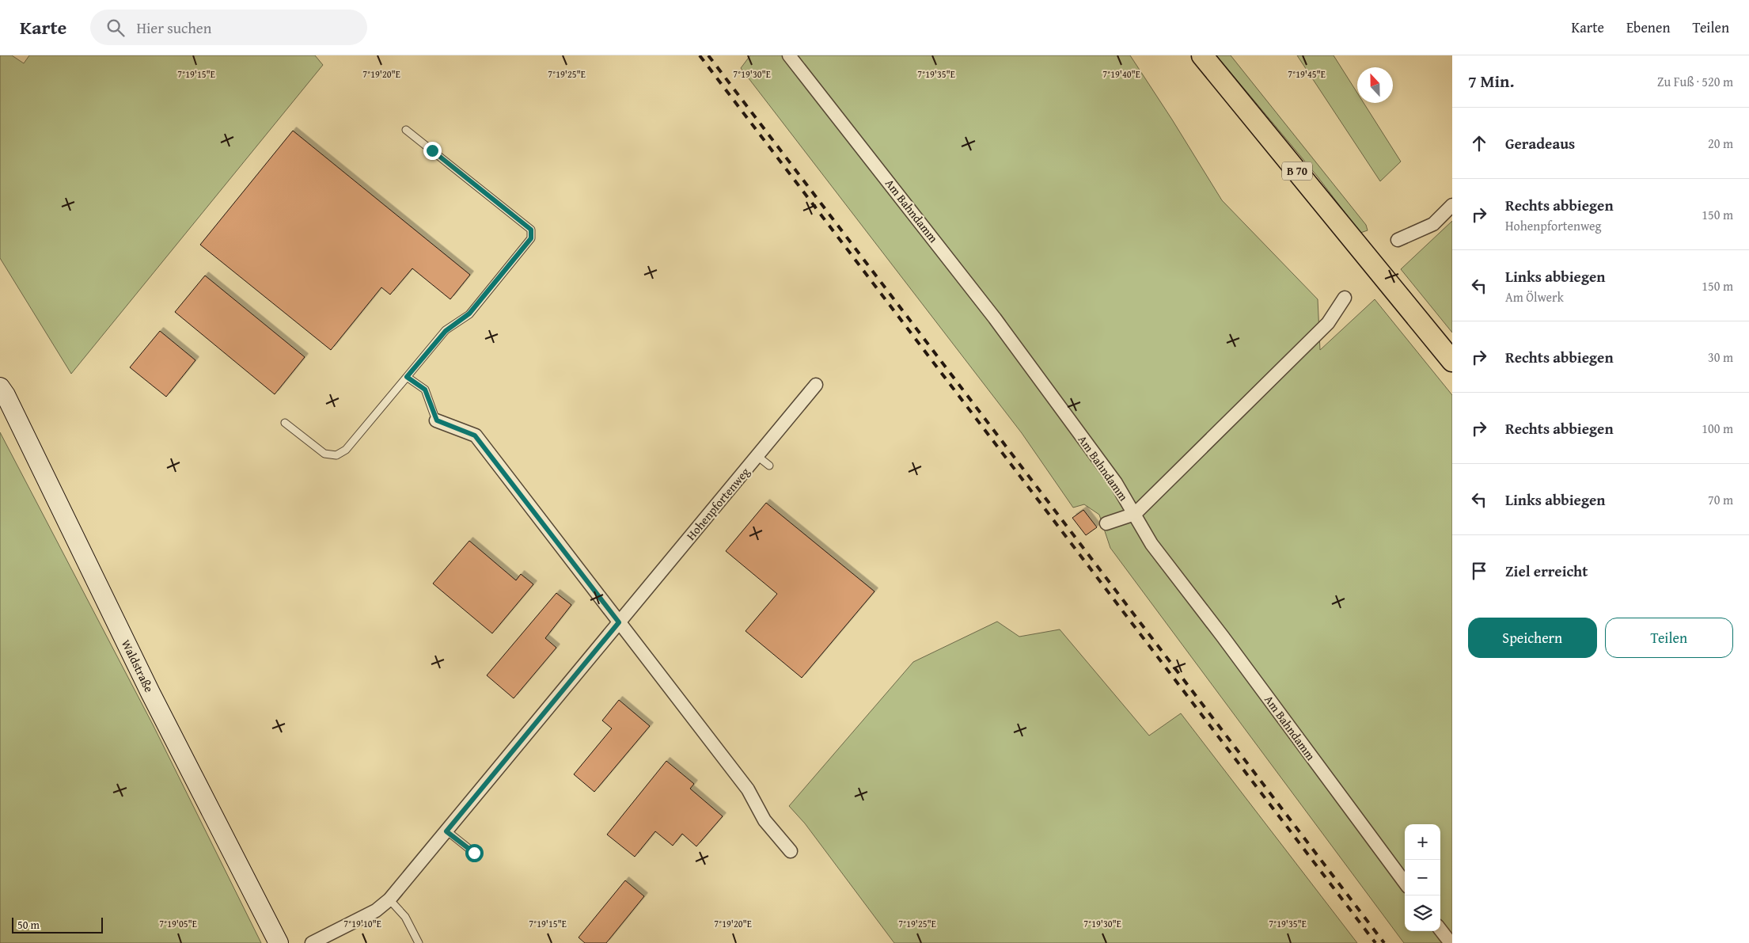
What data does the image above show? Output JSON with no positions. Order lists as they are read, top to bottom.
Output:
{
  "streets": {
    "main road": ["B 70"],
    "street": ["Am Bahndamm", "Hohenpfortenweg", "Waldstraße"]
  },
  "scale_bar": "50 m",
  "north": "top",
  "page": {
    "header": "Karte",
    "search": "Hier suchen",
    "nav": ["Karte", "Ebenen", "Teilen"],
    "heading": ["7 Min.", "Zu Fuß · 520 m"],
    "list": [
      ["Geradeaus", "20 m"],
      ["Rechts abbiegen", "Hohenpfortenweg", "150 m"],
      ["Links abbiegen", "Am Ölwerk", "150 m"],
      ["Rechts abbiegen", "30 m"],
      ["Rechts abbiegen", "100 m"],
      ["Links abbiegen", "70 m"],
      "Ziel erreicht"
    ],
    "buttons": ["Speichern", "Teilen"],
    "map_buttons": ["+", "−"],
    "scale": "50 m"
  },
  "coordinates": [
    "7°19'15\"E",
    "7°19'20\"E",
    "7°19'25\"E",
    "7°19'30\"E",
    "7°19'35\"E",
    "7°19'40\"E",
    "7°19'45\"E",
    "7°19'05\"E",
    "7°19'10\"E"
  ]
}
